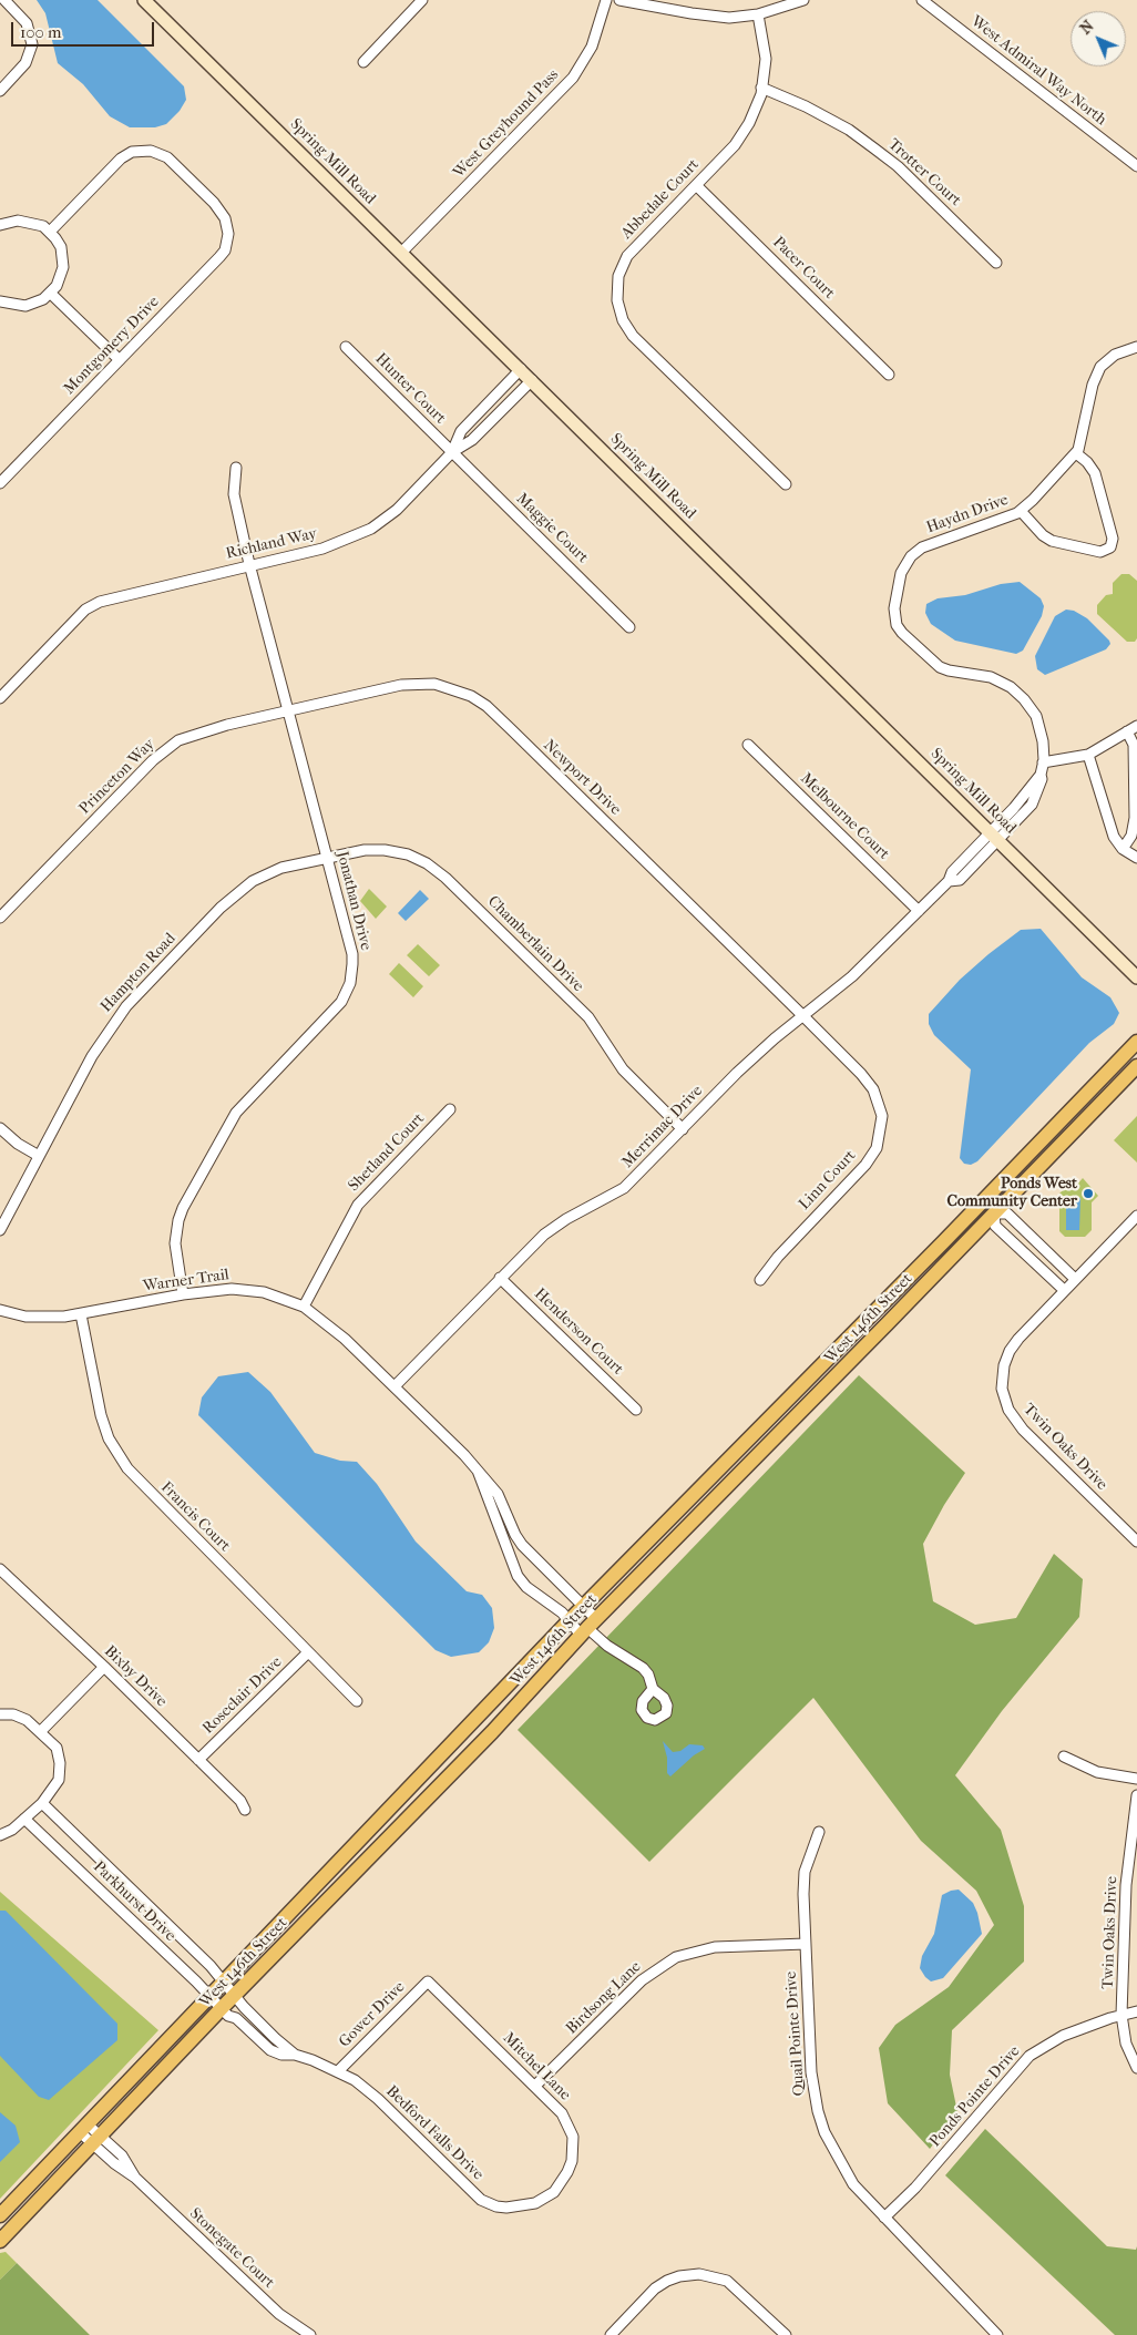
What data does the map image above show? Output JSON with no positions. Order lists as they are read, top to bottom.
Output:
{
  "streets": {
    "main road": ["West 146th Street"],
    "street": [
      "West Admiral Way North",
      "West Greyhound Pass",
      "Spring Mill Road",
      "Trotter Court",
      "Abbedale Court",
      "Pacer Court",
      "Montgomery Drive",
      "Hunter Court",
      "Haydn Drive",
      "Maggie Court",
      "Richland Way",
      "Princeton Way",
      "Newport Drive",
      "Melbourne Court",
      "Jonathan Drive",
      "Chamberlain Drive",
      "Hampton Road",
      "Merrimac Drive",
      "Shetland Court",
      "Linn Court",
      "Warner Trail",
      "Henderson Court",
      "Twin Oaks Drive",
      "Francis Court",
      "Bixby Drive",
      "Roseclair Drive",
      "Parkhurst Drive",
      "Birdsong Lane",
      "Gower Drive",
      "Quail Pointe Drive",
      "Mitchel Lane",
      "Ponds Pointe Drive",
      "Bedford Falls Drive",
      "Stonegate Court"
    ]
  },
  "crossings": [
    ["West Greyhound Pass", "Spring Mill Road"],
    ["Spring Mill Road", "Richland Way"],
    ["Spring Mill Road", "Merrimac Drive"],
    ["Trotter Court", "Abbedale Court"],
    ["Abbedale Court", "Pacer Court"],
    ["Hunter Court", "Maggie Court"],
    ["Hunter Court", "Richland Way"],
    ["Haydn Drive", "Merrimac Drive"],
    ["Maggie Court", "Richland Way"],
    ["Richland Way", "Jonathan Drive"],
    ["Princeton Way", "Newport Drive"],
    ["Princeton Way", "Jonathan Drive"],
    ["Newport Drive", "Jonathan Drive"],
    ["Newport Drive", "Merrimac Drive"],
    ["Newport Drive", "Linn Court"],
    ["Melbourne Court", "Merrimac Drive"],
    ["Jonathan Drive", "Chamberlain Drive"],
    ["Jonathan Drive", "Hampton Road"],
    ["Jonathan Drive", "Warner Trail"],
    ["Chamberlain Drive", "Hampton Road"],
    ["Chamberlain Drive", "Merrimac Drive"],
    ["Merrimac Drive", "Linn Court"],
    ["Merrimac Drive", "Warner Trail"],
    ["Merrimac Drive", "Henderson Court"],
    ["Shetland Court", "Warner Trail"],
    ["Warner Trail", "West 146th Street"],
    ["Warner Trail", "Francis Court"],
    ["West 146th Street", "Parkhurst Drive"],
    ["West 146th Street", "Bedford Falls Drive"],
    ["West 146th Street", "Stonegate Court"],
    ["Twin Oaks Drive", "Ponds Pointe Drive"],
    ["Francis Court", "Roseclair Drive"],
    ["Bixby Drive", "Roseclair Drive"],
    ["Parkhurst Drive", "Bedford Falls Drive"],
    ["Birdsong Lane", "Quail Pointe Drive"],
    ["Birdsong Lane", "Mitchel Lane"],
    ["Gower Drive", "Mitchel Lane"],
    ["Gower Drive", "Bedford Falls Drive"],
    ["Quail Pointe Drive", "Ponds Pointe Drive"],
    ["Mitchel Lane", "Bedford Falls Drive"]
  ],
  "places": ["Ponds West Community Center"],
  "scale_bar": "100 m",
  "north": "top left"
}
